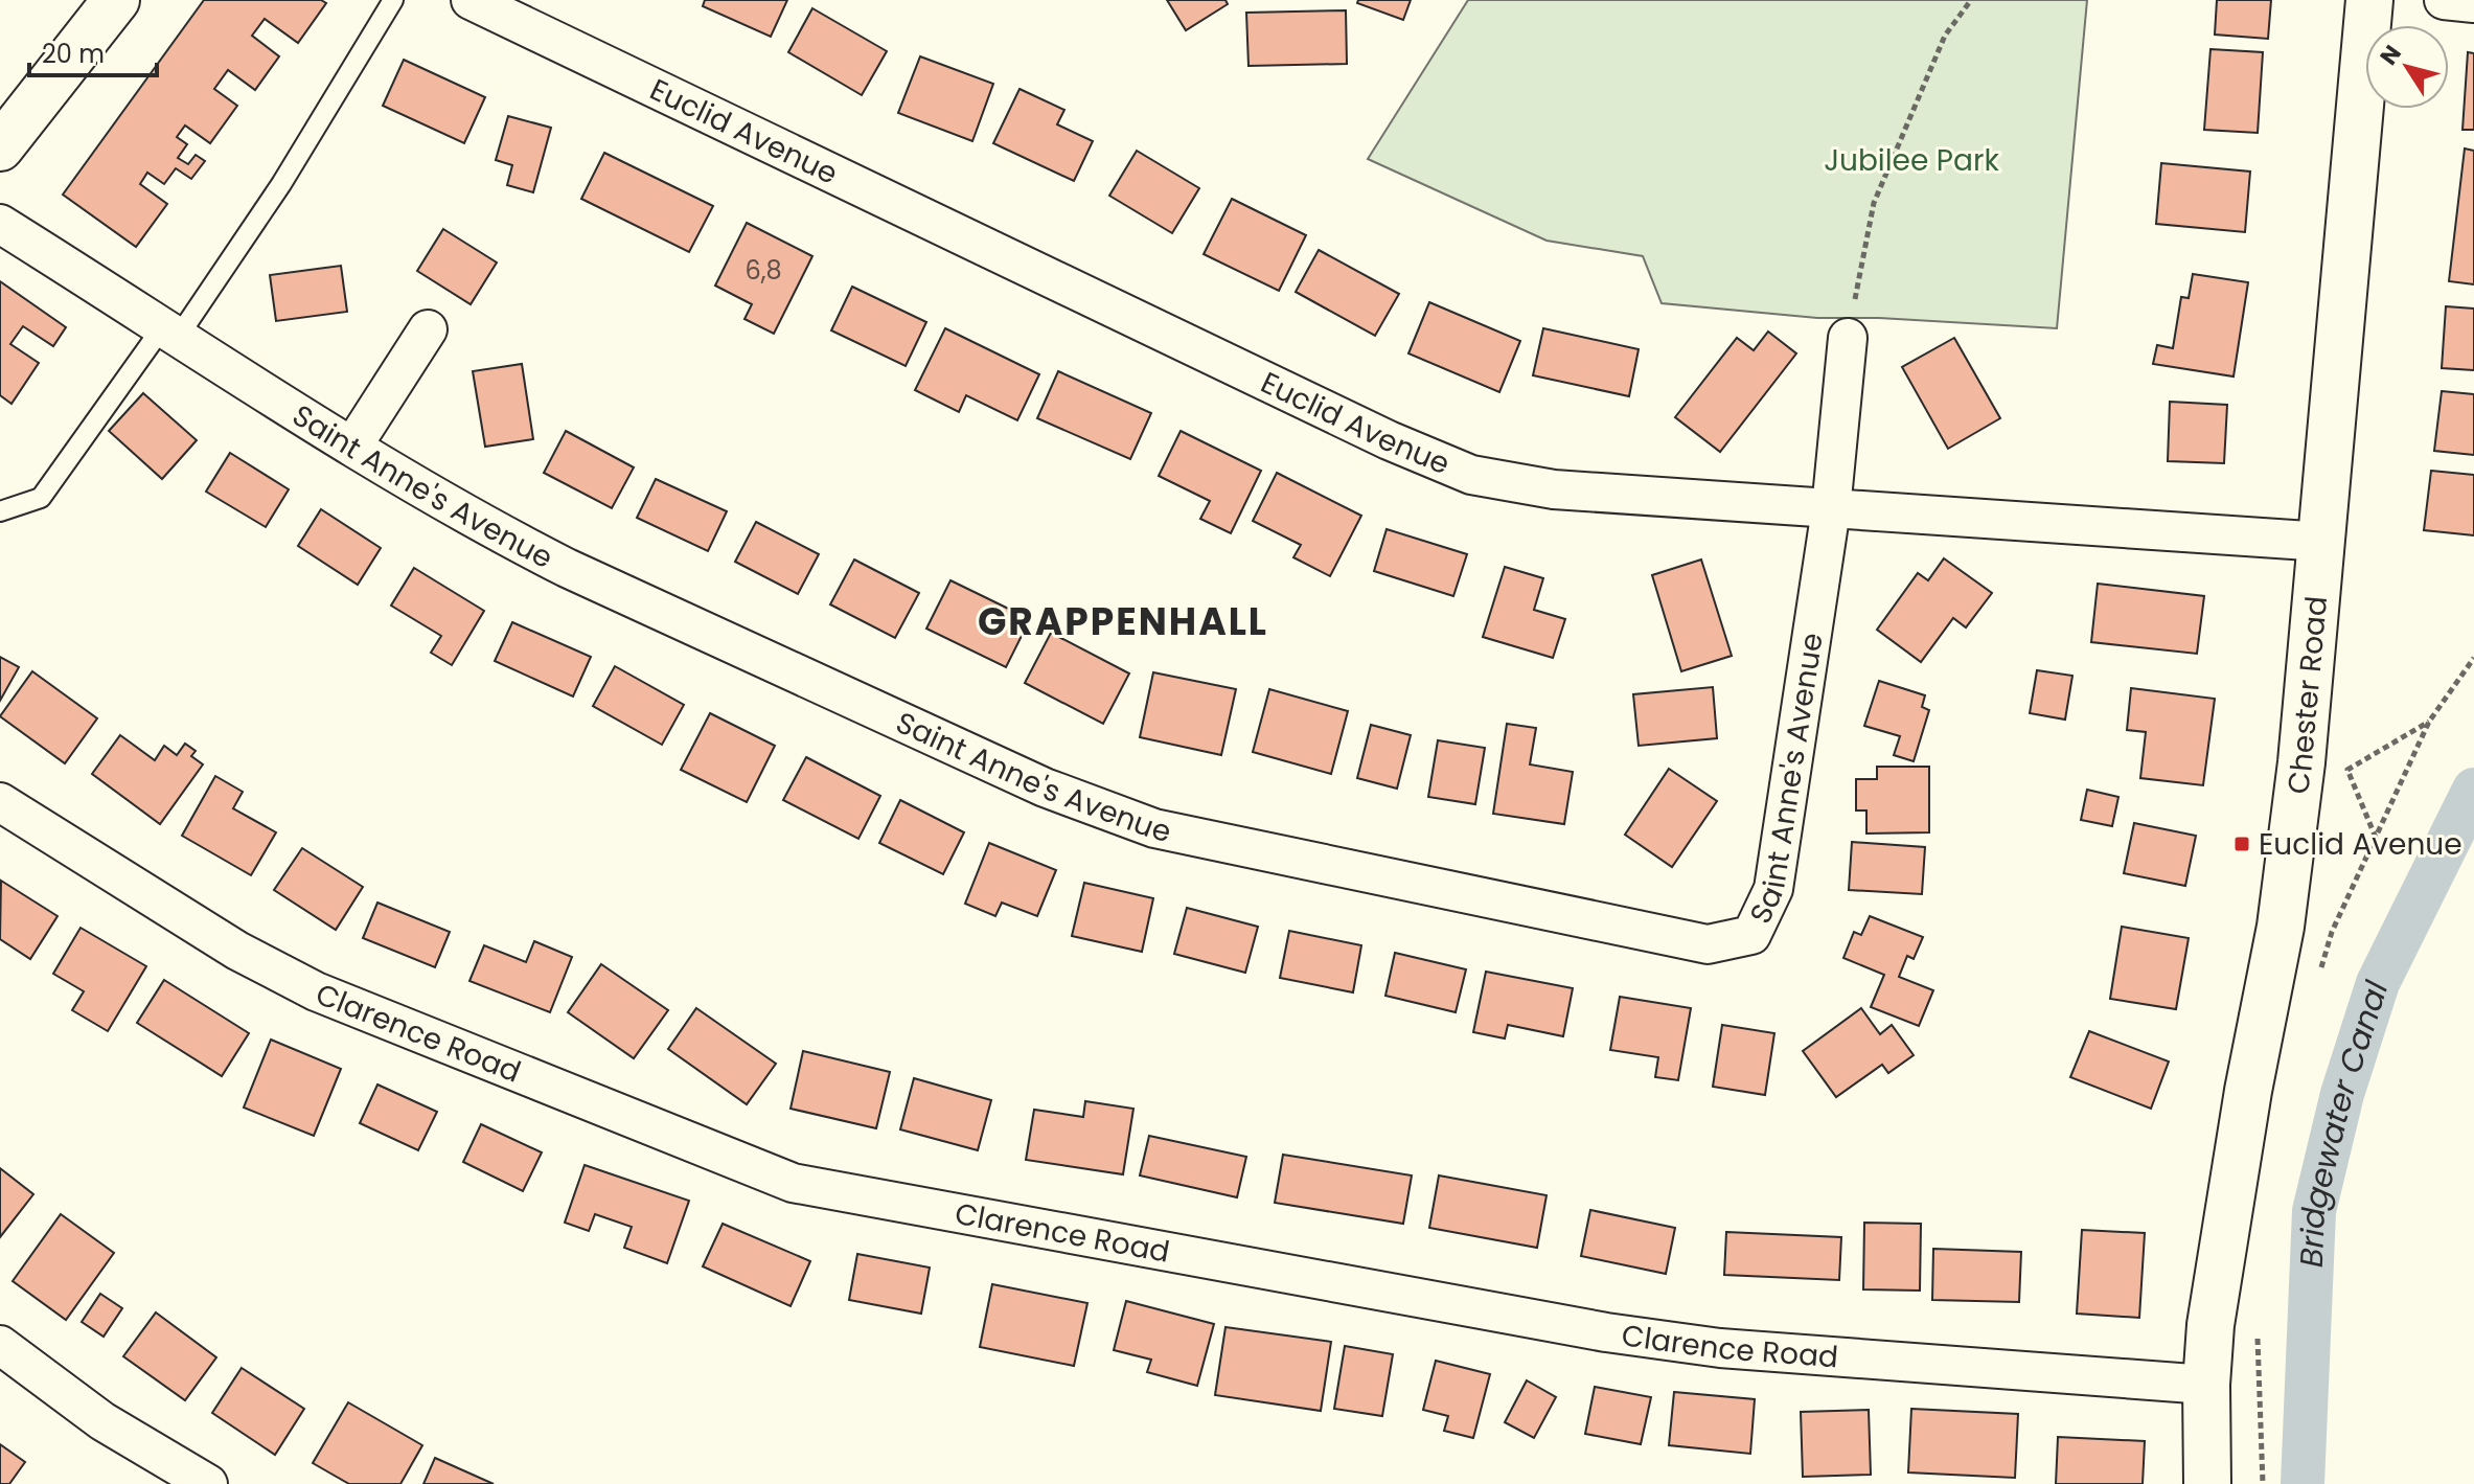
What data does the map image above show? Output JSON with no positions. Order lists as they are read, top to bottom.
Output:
{
  "streets": {
    "main road": ["Chester Road"],
    "street": ["Euclid Avenue", "Saint Anne's Avenue", "Clarence Road"]
  },
  "crossings": [
    ["Euclid Avenue", "Saint Anne's Avenue"],
    ["Euclid Avenue", "Chester Road"],
    ["Chester Road", "Clarence Road"]
  ],
  "districts": ["GRAPPENHALL"],
  "water": ["Bridgewater Canal"],
  "parks": ["Jubilee Park"],
  "places": {
    "transit": ["Euclid Avenue"]
  },
  "house_numbers": ["6,8"],
  "scale_bar": "20 m",
  "north": "top left"
}
